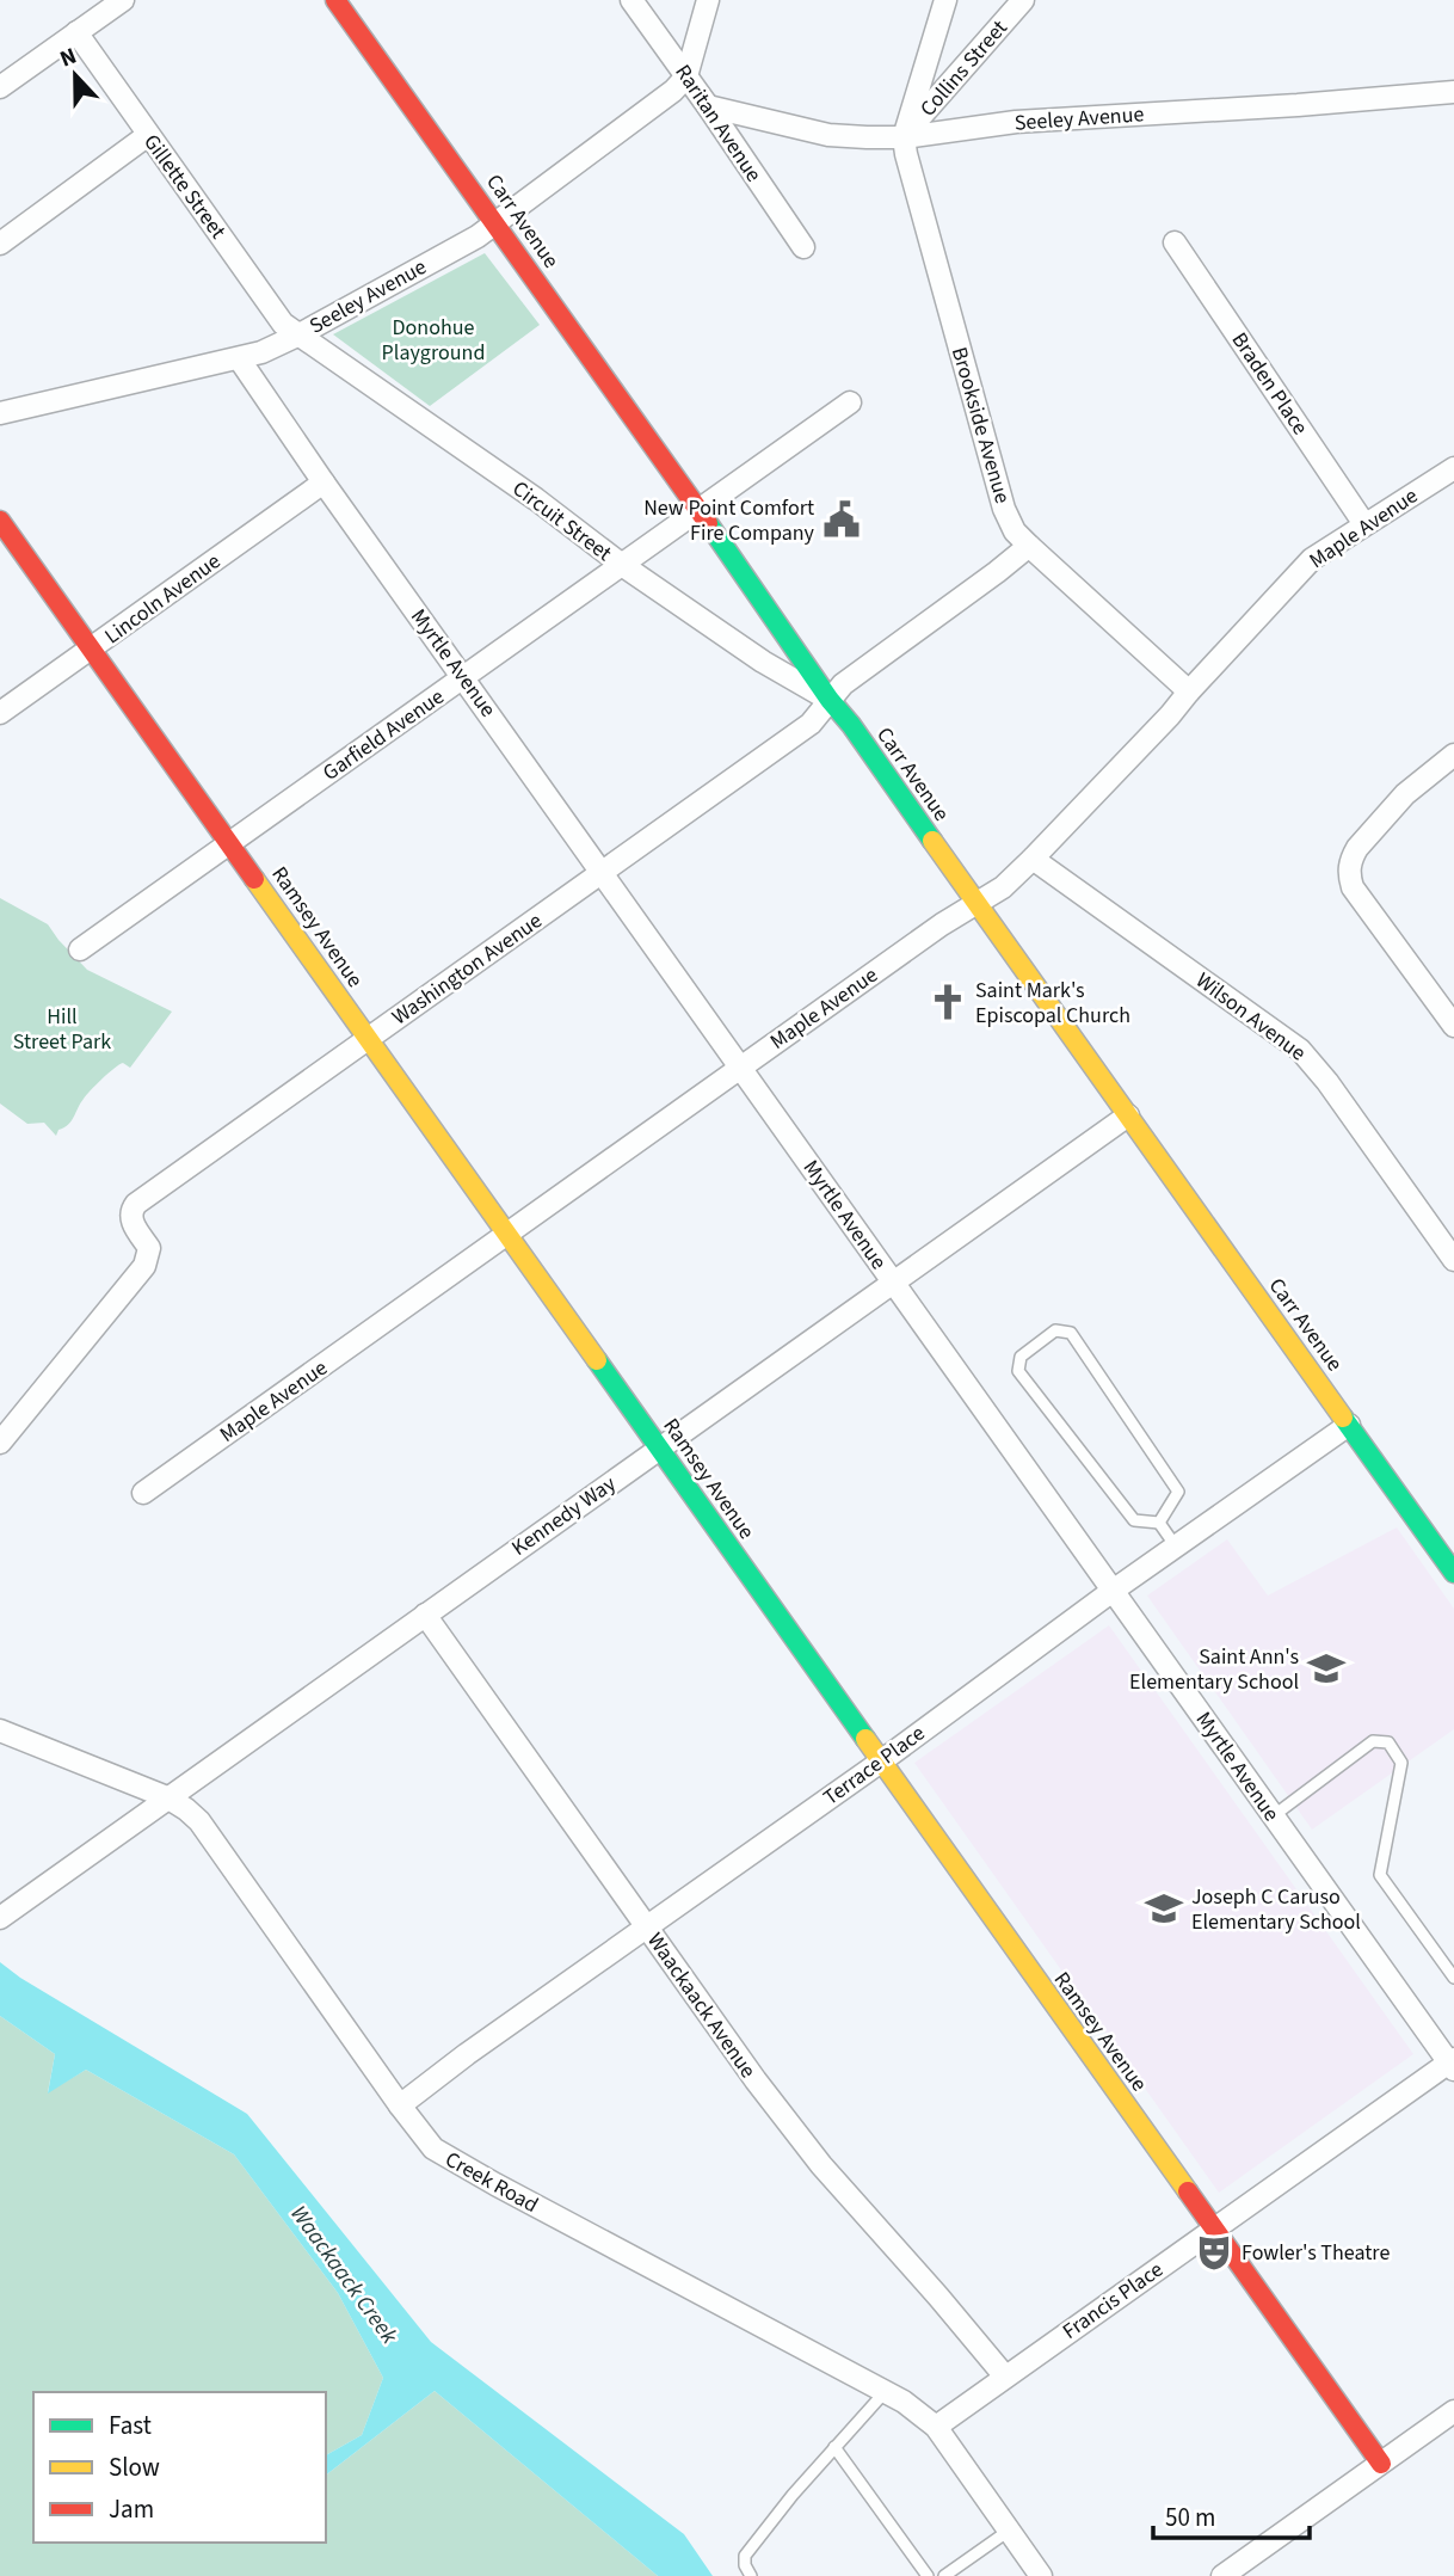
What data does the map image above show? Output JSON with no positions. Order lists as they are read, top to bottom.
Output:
{
  "streets": {
    "street": [
      "Collins Street",
      "Seeley Avenue",
      "Raritan Avenue",
      "Gillette Street",
      "Carr Avenue",
      "Braden Place",
      "Brookside Avenue",
      "Circuit Street",
      "Maple Avenue",
      "Lincoln Avenue",
      "Myrtle Avenue",
      "Garfield Avenue",
      "Ramsey Avenue",
      "Washington Avenue",
      "Wilson Avenue",
      "Kennedy Way",
      "Terrace Place",
      "Waackaack Avenue",
      "Creek Road",
      "Francis Place"
    ]
  },
  "crossings": [
    ["Collins Street", "Seeley Avenue"],
    ["Collins Street", "Brookside Avenue"],
    ["Seeley Avenue", "Raritan Avenue"],
    ["Seeley Avenue", "Gillette Street"],
    ["Seeley Avenue", "Carr Avenue"],
    ["Seeley Avenue", "Brookside Avenue"],
    ["Seeley Avenue", "Circuit Street"],
    ["Seeley Avenue", "Myrtle Avenue"],
    ["Gillette Street", "Circuit Street"],
    ["Carr Avenue", "Circuit Street"],
    ["Carr Avenue", "Maple Avenue"],
    ["Carr Avenue", "Garfield Avenue"],
    ["Carr Avenue", "Washington Avenue"],
    ["Carr Avenue", "Kennedy Way"],
    ["Carr Avenue", "Terrace Place"],
    ["Braden Place", "Maple Avenue"],
    ["Brookside Avenue", "Maple Avenue"],
    ["Brookside Avenue", "Washington Avenue"],
    ["Circuit Street", "Garfield Avenue"],
    ["Circuit Street", "Washington Avenue"],
    ["Maple Avenue", "Myrtle Avenue"],
    ["Maple Avenue", "Ramsey Avenue"],
    ["Maple Avenue", "Wilson Avenue"],
    ["Lincoln Avenue", "Myrtle Avenue"],
    ["Lincoln Avenue", "Ramsey Avenue"],
    ["Myrtle Avenue", "Garfield Avenue"],
    ["Myrtle Avenue", "Washington Avenue"],
    ["Myrtle Avenue", "Kennedy Way"],
    ["Myrtle Avenue", "Terrace Place"],
    ["Myrtle Avenue", "Francis Place"],
    ["Garfield Avenue", "Ramsey Avenue"],
    ["Ramsey Avenue", "Washington Avenue"],
    ["Ramsey Avenue", "Kennedy Way"],
    ["Ramsey Avenue", "Terrace Place"],
    ["Ramsey Avenue", "Francis Place"],
    ["Kennedy Way", "Waackaack Avenue"],
    ["Kennedy Way", "Creek Road"],
    ["Terrace Place", "Waackaack Avenue"],
    ["Terrace Place", "Creek Road"],
    ["Waackaack Avenue", "Francis Place"],
    ["Creek Road", "Francis Place"]
  ],
  "water": ["Waackaack Creek"],
  "parks": ["Donohue Playground", "Hill Street Park"],
  "places": {
    "public building": ["New Point Comfort Fire Company"],
    "church": ["Saint Mark's Episcopal Church"],
    "school or university": ["Saint Ann's Elementary School", "Joseph C Caruso Elementary School"],
    "theatre": ["Fowler's Theatre"]
  },
  "legend": ["Fast", "Slow", "Jam"],
  "scale_bar": "50 m",
  "north": "top"
}
